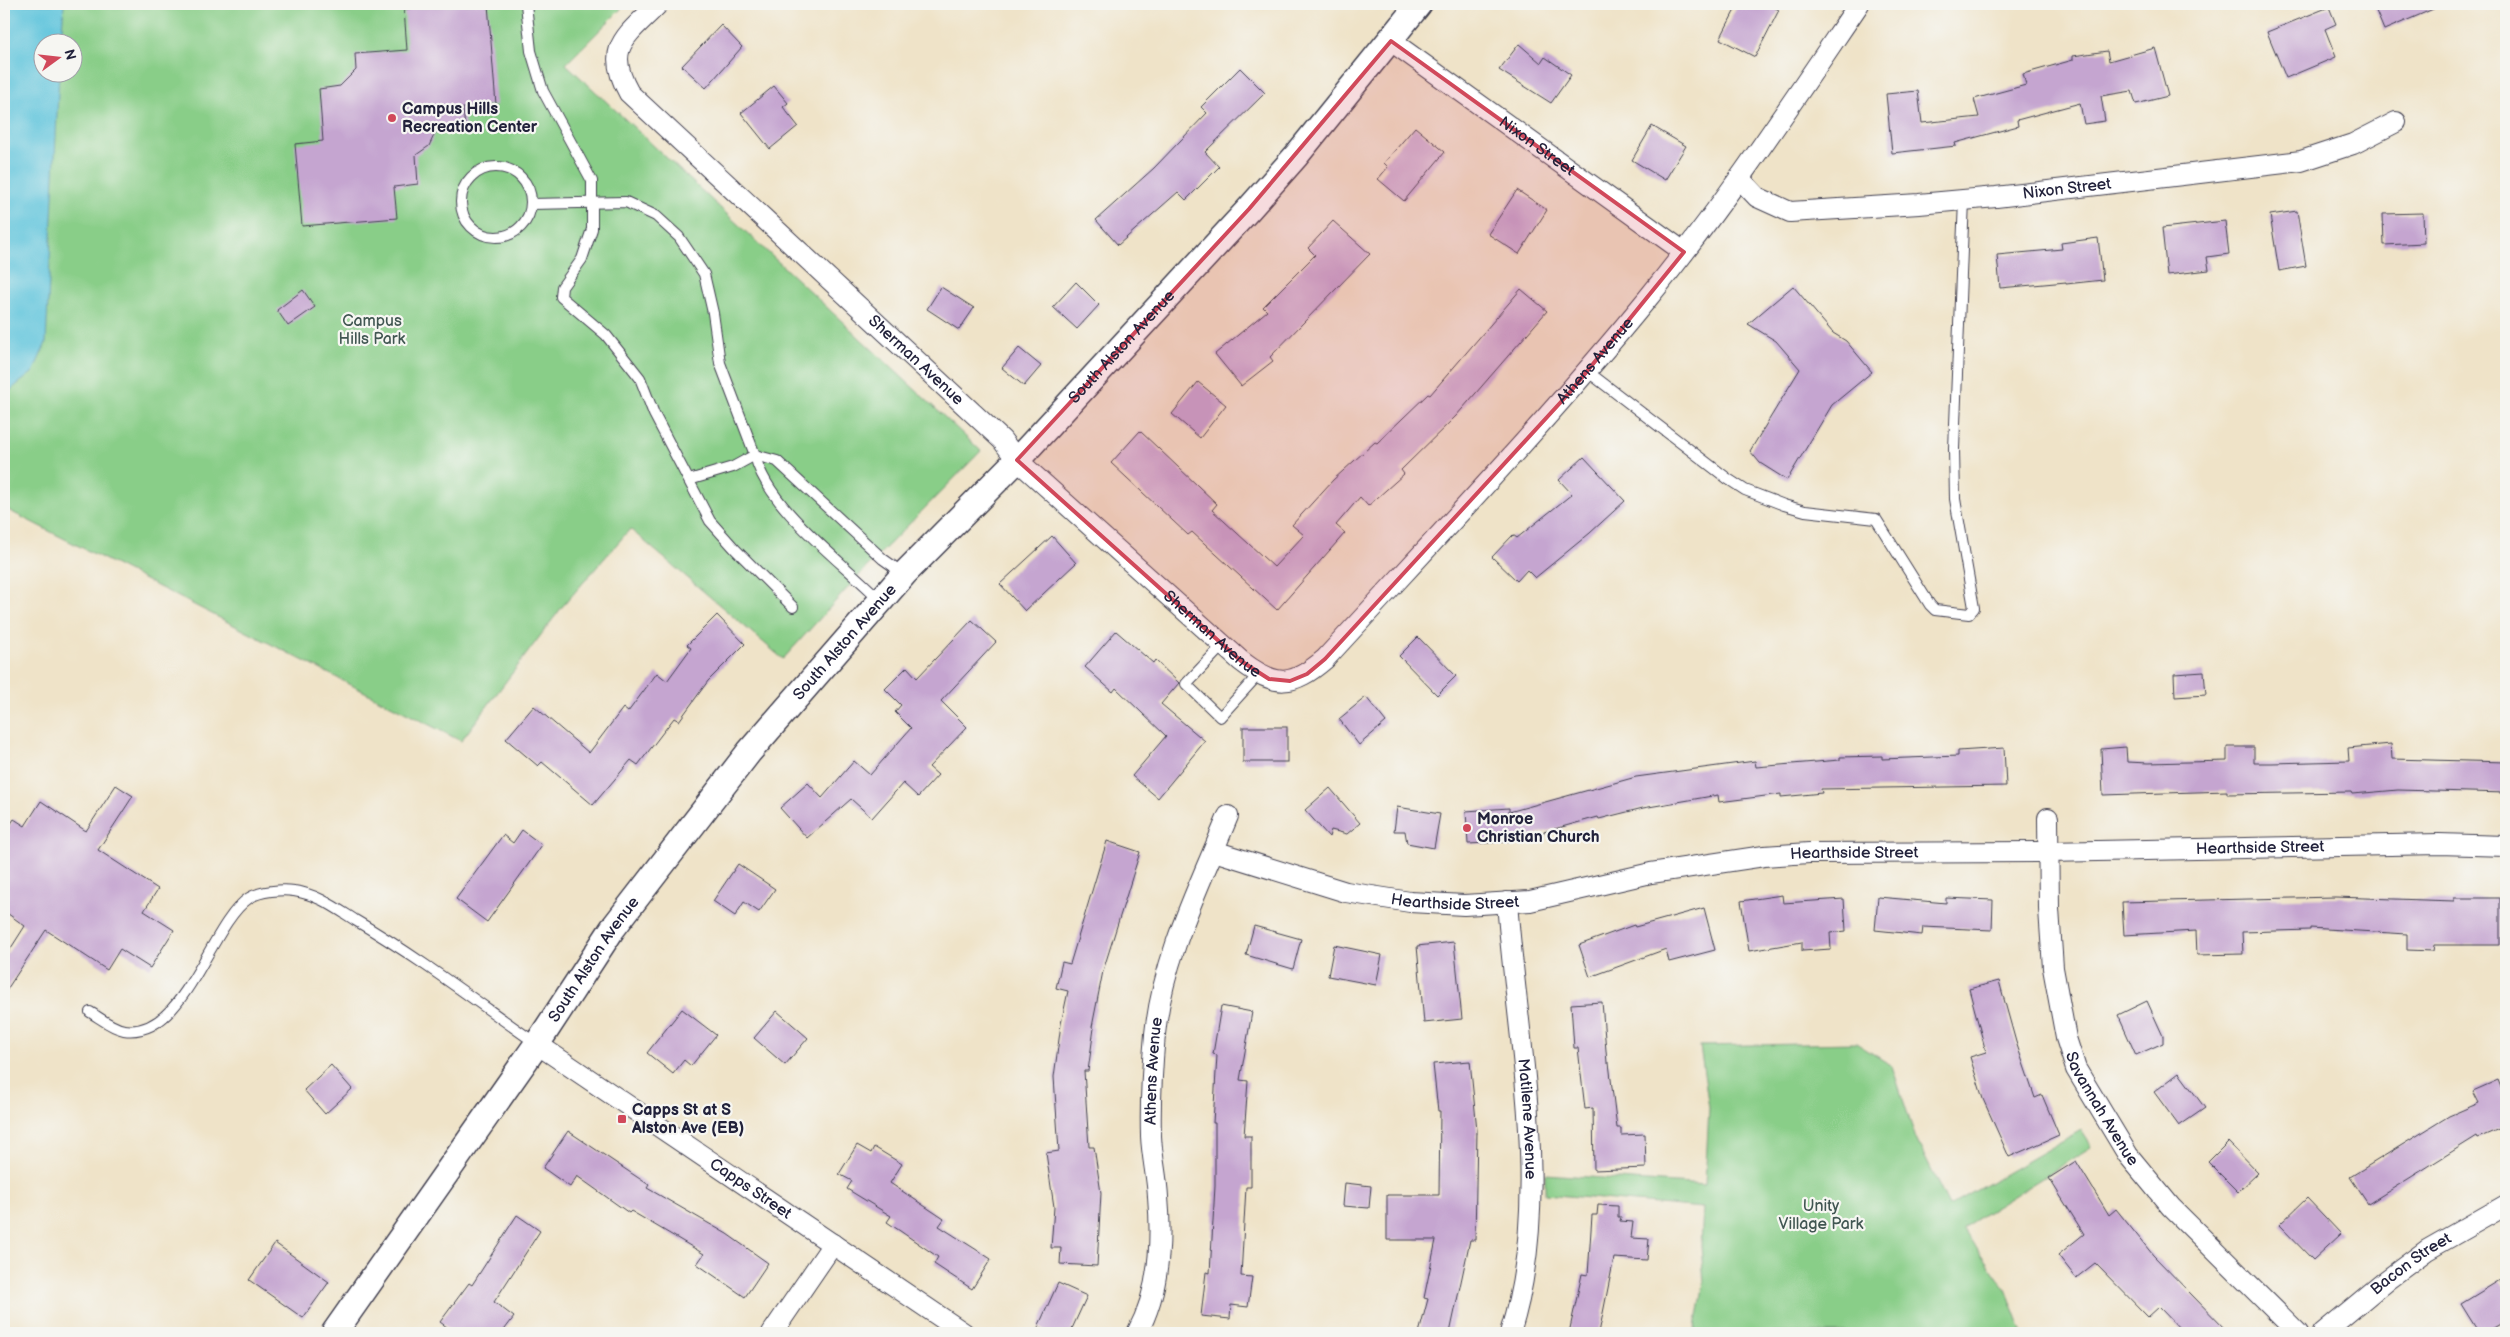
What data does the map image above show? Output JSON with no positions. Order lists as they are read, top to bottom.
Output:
{
  "streets": {
    "street": [
      "Nixon Street",
      "South Alston Avenue",
      "Sherman Avenue",
      "Athens Avenue",
      "Hearthside Street",
      "Savannah Avenue",
      "Matilene Avenue",
      "Capps Street",
      "Bacon Street"
    ]
  },
  "crossings": [
    ["Nixon Street", "South Alston Avenue"],
    ["Nixon Street", "Athens Avenue"],
    ["South Alston Avenue", "Sherman Avenue"],
    ["South Alston Avenue", "Capps Street"],
    ["Sherman Avenue", "Athens Avenue"],
    ["Athens Avenue", "Hearthside Street"],
    ["Hearthside Street", "Savannah Avenue"],
    ["Hearthside Street", "Matilene Avenue"]
  ],
  "parks": ["Campus Hills Park", "Unity Village Park"],
  "places": {
    "other": ["Campus Hills Recreation Center", "Monroe Christian Church"],
    "transit": ["Capps St at S Alston Ave (EB)"]
  },
  "north": "right"
}
